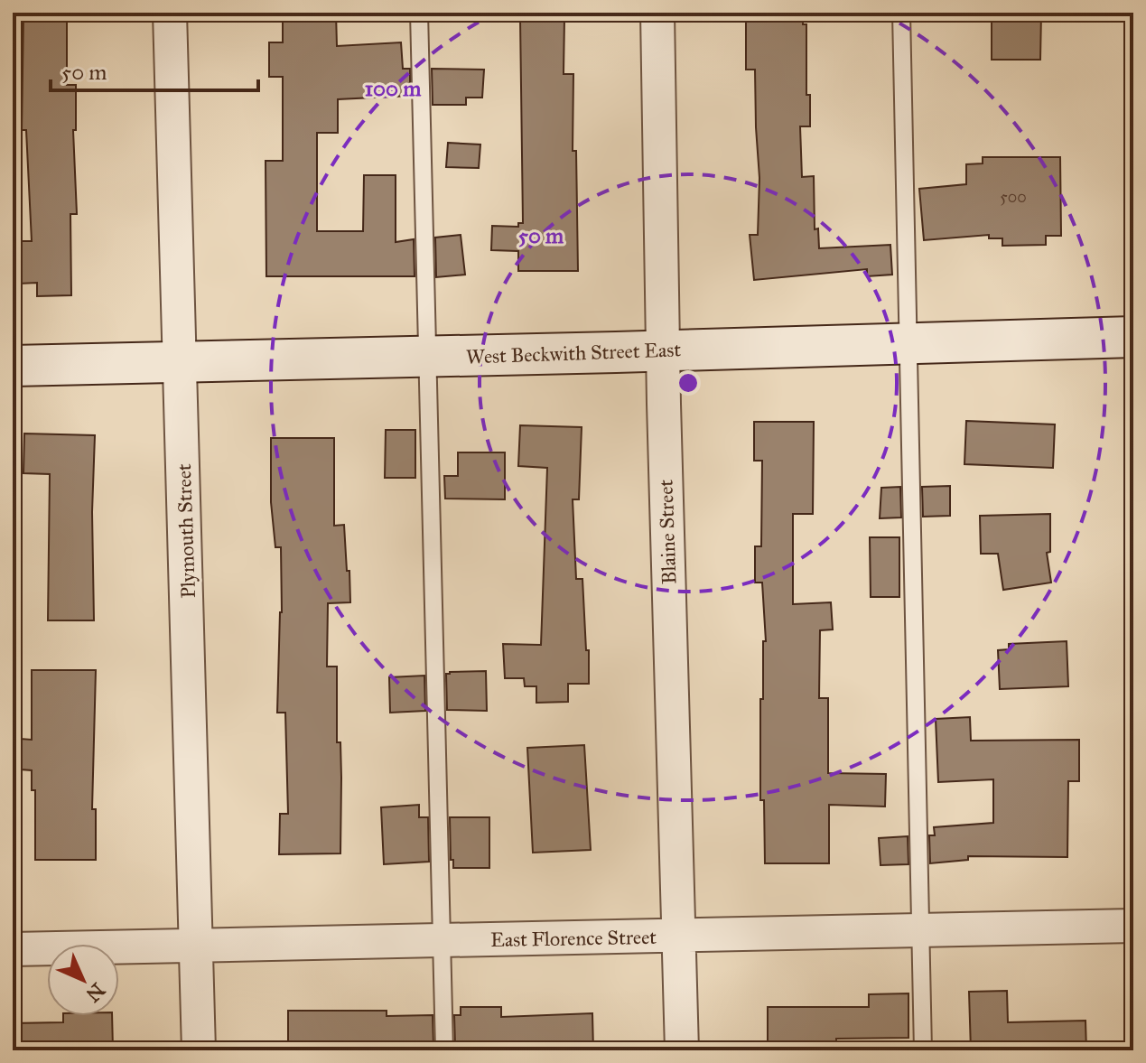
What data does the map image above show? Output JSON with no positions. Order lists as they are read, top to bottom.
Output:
{
  "streets": {
    "street": [
      "West Beckwith Street East",
      "Plymouth Street",
      "Blaine Street",
      "East Florence Street"
    ]
  },
  "crossings": [
    ["West Beckwith Street East", "Plymouth Street"],
    ["West Beckwith Street East", "Blaine Street"],
    ["Plymouth Street", "East Florence Street"],
    ["Blaine Street", "East Florence Street"]
  ],
  "house_numbers": ["500"],
  "scale_bar": "50 m",
  "north": "bottom right",
  "rings": ["100 m", "50 m"]
}
